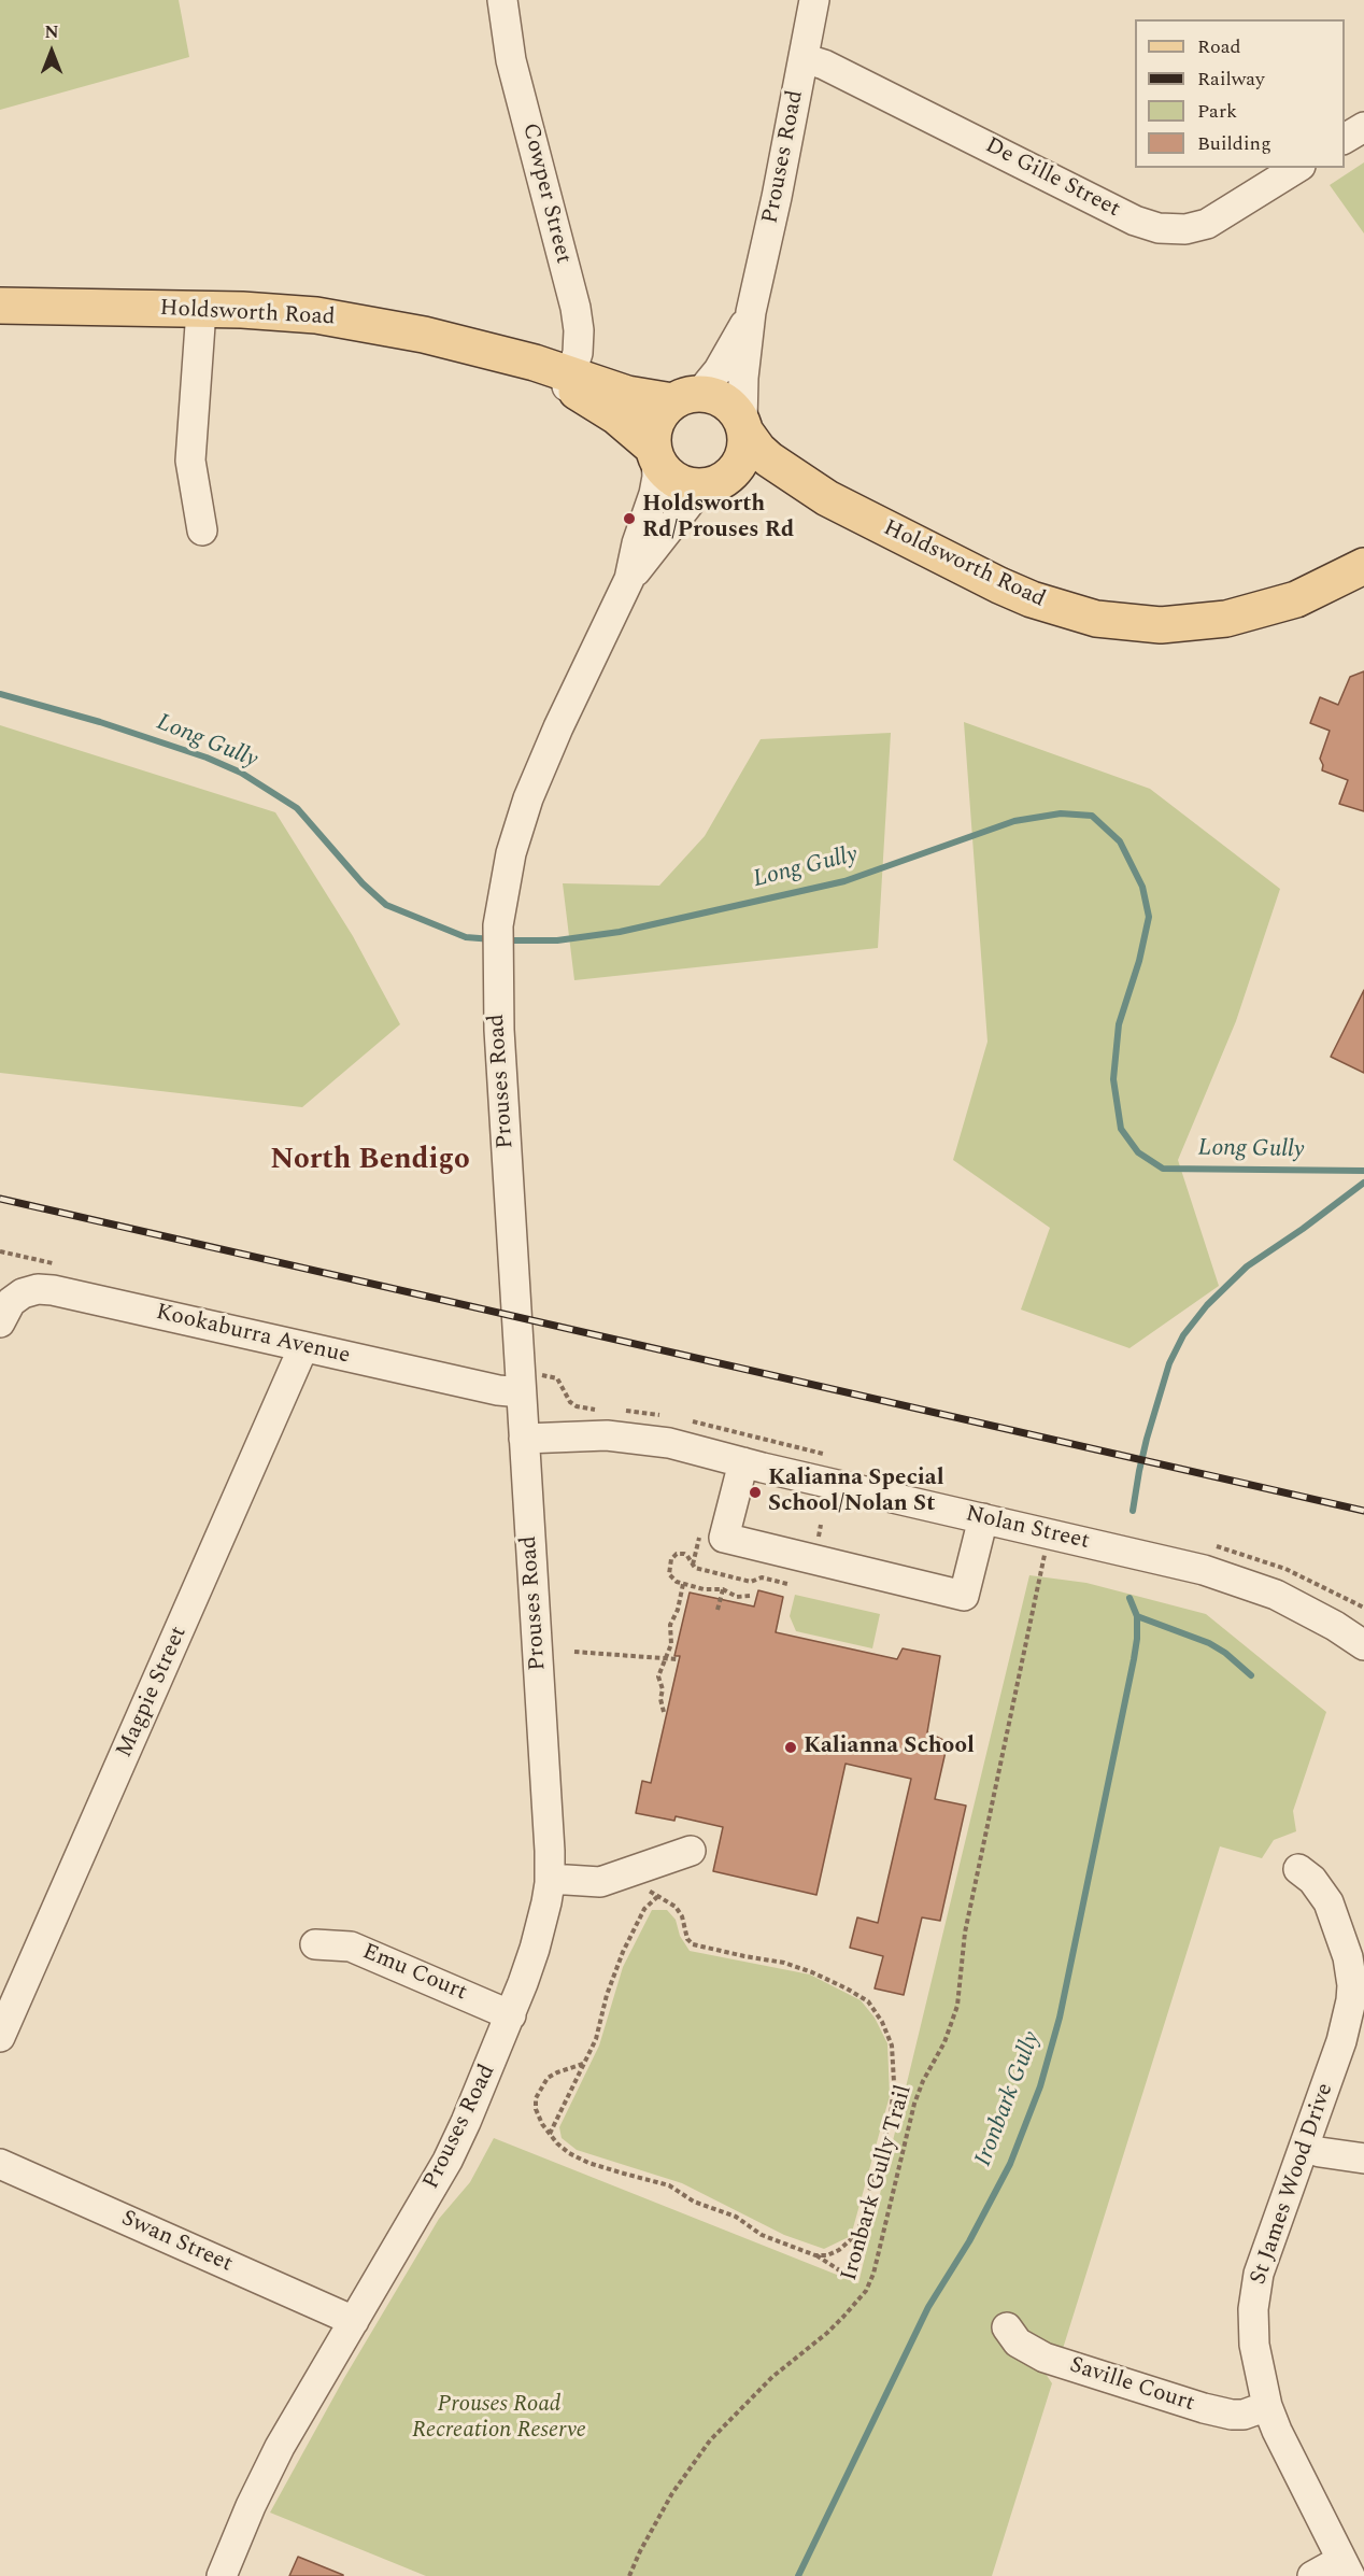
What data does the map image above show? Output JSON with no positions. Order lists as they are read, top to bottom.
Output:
{
  "streets": {
    "main road": ["Holdsworth Road"],
    "street": [
      "Prouses Road",
      "De Gille Street",
      "Cowper Street",
      "Kookaburra Avenue",
      "Nolan Street",
      "Magpie Street",
      "Emu Court",
      "St James Wood Drive",
      "Swan Street",
      "Saville Court"
    ],
    "path": ["Ironbark Gully Trail"]
  },
  "crossings": [
    ["Prouses Road", "De Gille Street"],
    ["Prouses Road", "Holdsworth Road"],
    ["Prouses Road", "Kookaburra Avenue"],
    ["Prouses Road", "Nolan Street"],
    ["Prouses Road", "Emu Court"],
    ["Prouses Road", "Swan Street"],
    ["Cowper Street", "Holdsworth Road"],
    ["Kookaburra Avenue", "Magpie Street"],
    ["Nolan Street", "Ironbark Gully Trail"],
    ["St James Wood Drive", "Saville Court"]
  ],
  "districts": ["North Bendigo"],
  "water": ["Long Gully", "Ironbark Gully"],
  "parks": ["Prouses Road Recreation Reserve"],
  "places": ["Holdsworth Rd/Prouses Rd", "Kalianna Special School/Nolan St", "Kalianna School"],
  "legend": [
    "Road",
    "Railway",
    "Park",
    "Building"
  ],
  "north": "top"
}
